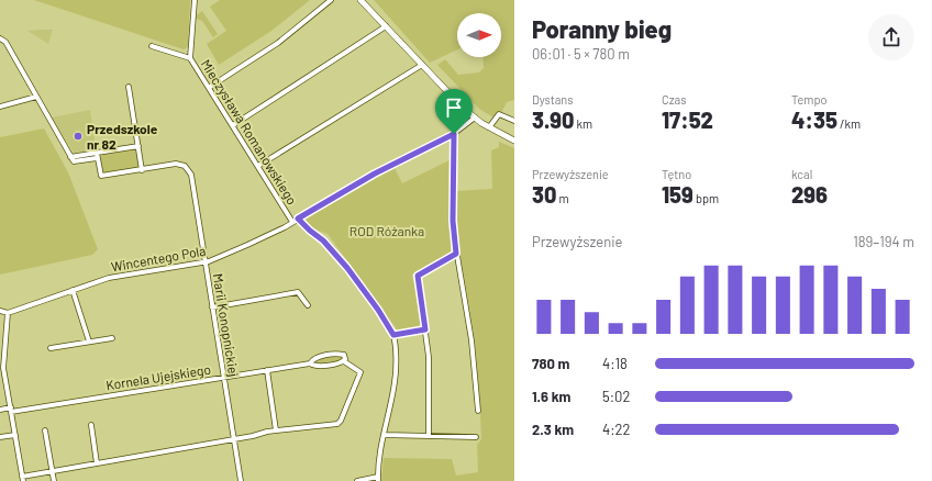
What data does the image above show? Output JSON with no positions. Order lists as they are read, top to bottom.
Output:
{
  "streets": {
    "street": [
      "Mieczysława Romanowskiego",
      "Wincentego Pola",
      "Marii Konopnickiej",
      "Kornela Ujejskiego"
    ]
  },
  "crossings": [
    ["Mieczysława Romanowskiego", "Wincentego Pola"],
    ["Wincentego Pola", "Marii Konopnickiej"],
    ["Marii Konopnickiej", "Kornela Ujejskiego"]
  ],
  "parks": ["ROD Różanka"],
  "places": ["Przedszkole nr 82"],
  "north": "right",
  "page": {
    "heading": ["Poranny bieg", "06:01 · 5 × 780 m"],
    "stats": [
      ["Dystans", "3.90 km"],
      ["Czas", "17:52"],
      ["Tempo", "4:35 /km"],
      ["Przewyższenie", "30 m"],
      ["Tętno", "159 bpm"],
      ["kcal", "296"]
    ],
    "chart": ["Przewyższenie", "189–194 m"],
    "list": [
      {
        "name": "780 m",
        "note": "4:18"
      },
      {
        "name": "1.6 km",
        "note": "5:02"
      },
      {
        "name": "2.3 km",
        "note": "4:22"
      }
    ]
  }
}
